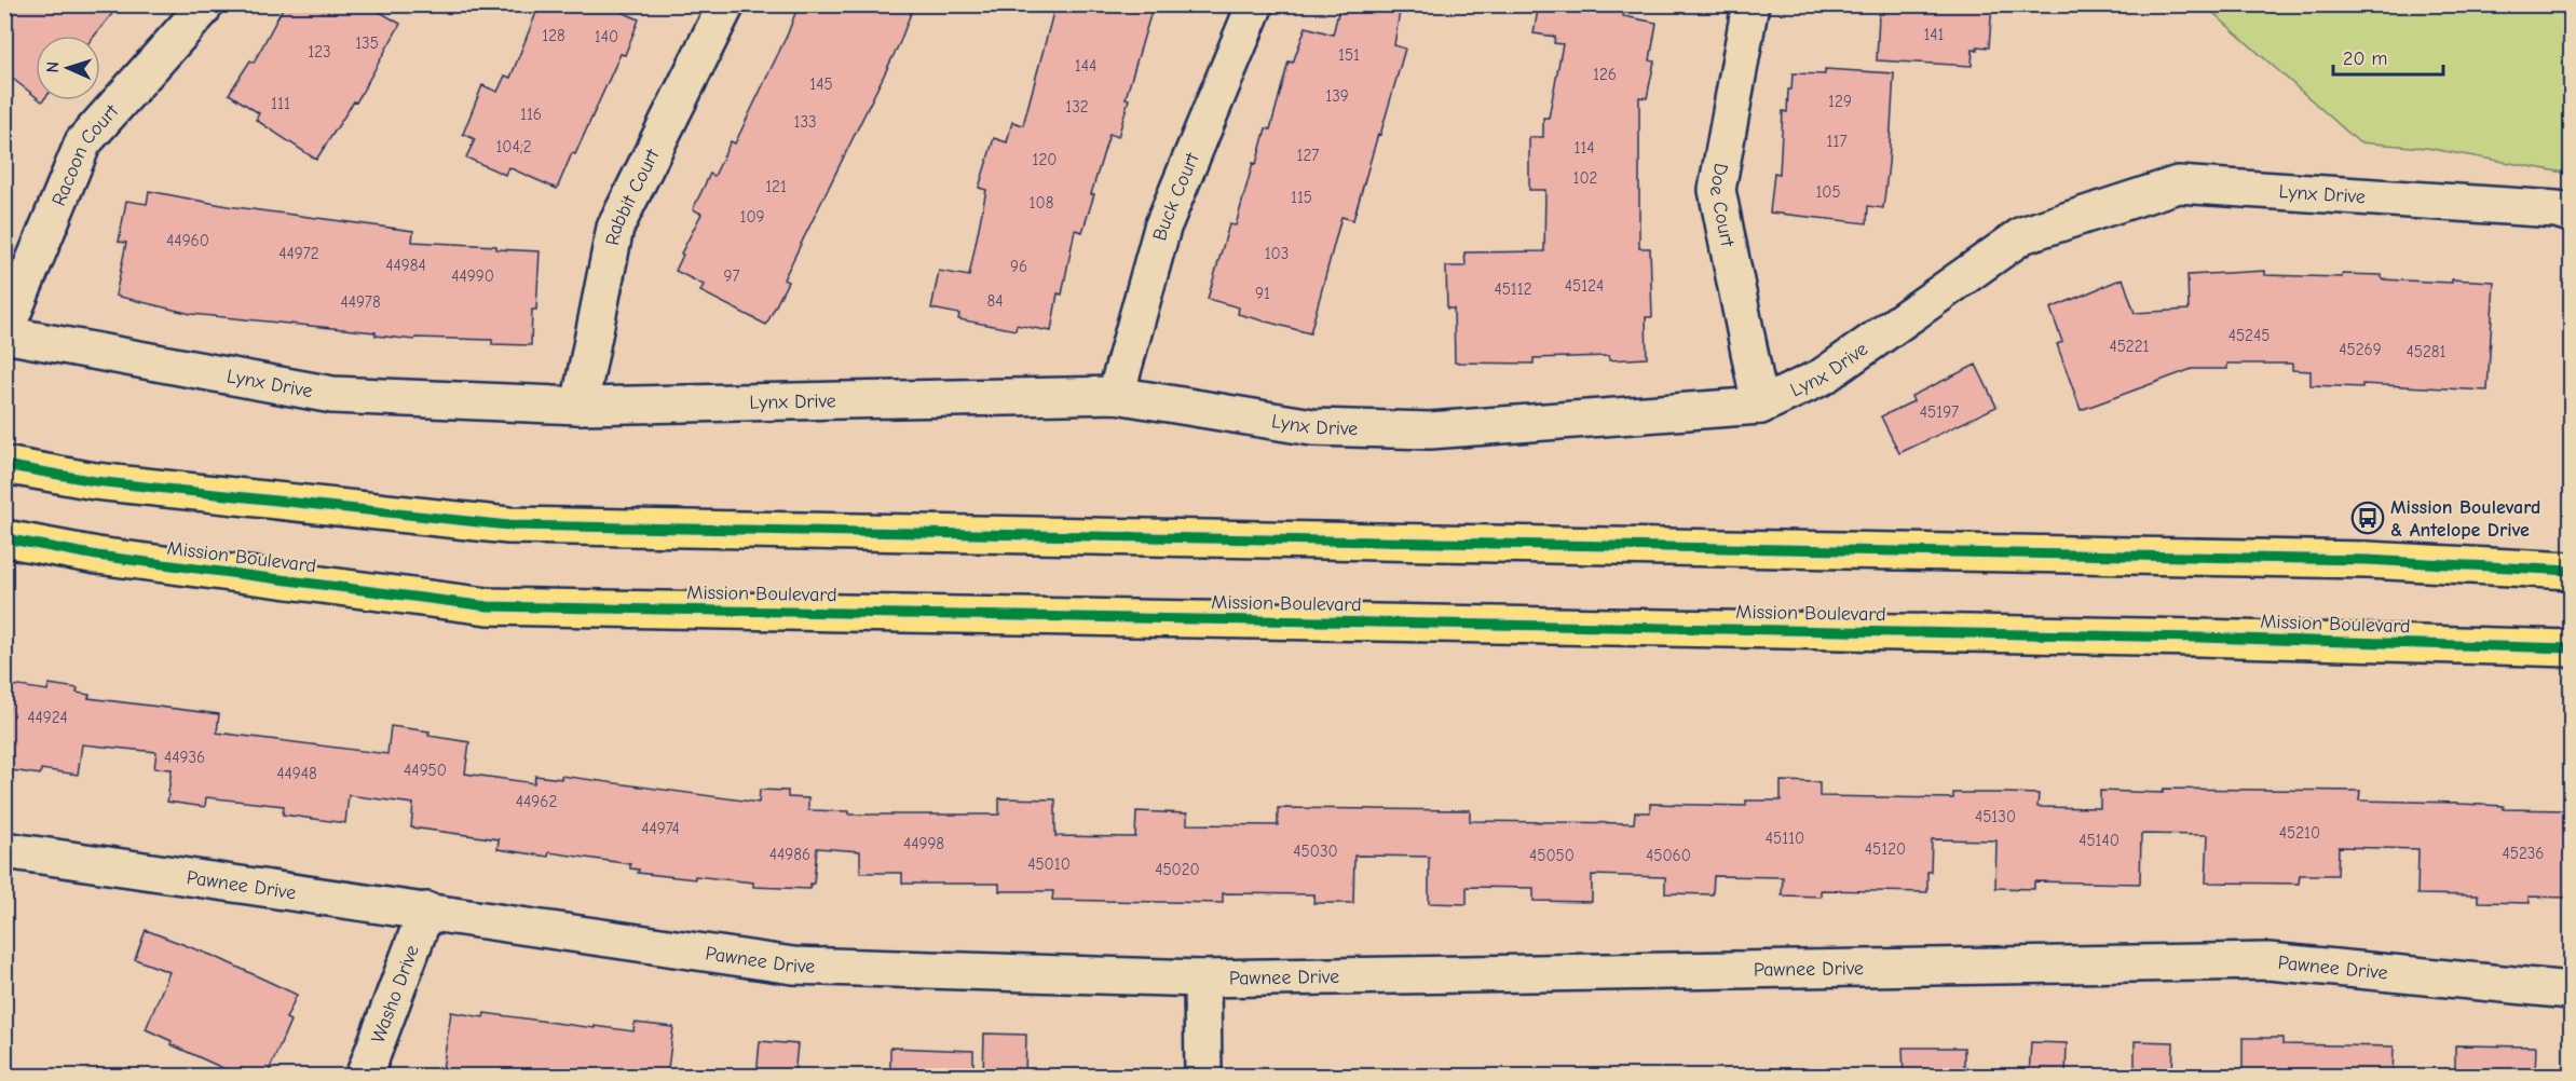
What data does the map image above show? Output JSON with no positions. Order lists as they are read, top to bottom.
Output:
{
  "streets": {
    "main road": ["Mission Boulevard"],
    "street": [
      "Racoon Court",
      "Lynx Drive",
      "Buck Court",
      "Rabbit Court",
      "Doe Court",
      "Pawnee Drive",
      "Washo Drive"
    ]
  },
  "crossings": [
    ["Racoon Court", "Lynx Drive"],
    ["Lynx Drive", "Buck Court"],
    ["Lynx Drive", "Rabbit Court"],
    ["Lynx Drive", "Doe Court"],
    ["Pawnee Drive", "Washo Drive"]
  ],
  "places": {
    "bus stop": ["Mission Boulevard & Antelope Drive"]
  },
  "house_numbers": [
    "141",
    "128",
    "140",
    "135",
    "123",
    "151",
    "144",
    "126",
    "145",
    "139",
    "129",
    "111",
    "132",
    "116",
    "133",
    "117",
    "104;2",
    "114",
    "127",
    "120",
    "102",
    "121",
    "105",
    "115",
    "108",
    "109",
    "44960",
    "44972",
    "103",
    "44984",
    "96",
    "44990",
    "97",
    "45124",
    "45112",
    "91",
    "84",
    "44978",
    "45245",
    "45221",
    "45269",
    "45281",
    "45197",
    "44924",
    "44936",
    "44950",
    "44948",
    "44962",
    "45130",
    "44974",
    "45210",
    "45110",
    "45140",
    "44998",
    "45120",
    "45030",
    "45236",
    "44986",
    "45050",
    "45060",
    "45010",
    "45020"
  ],
  "scale_bar": "20 m",
  "north": "left"
}
